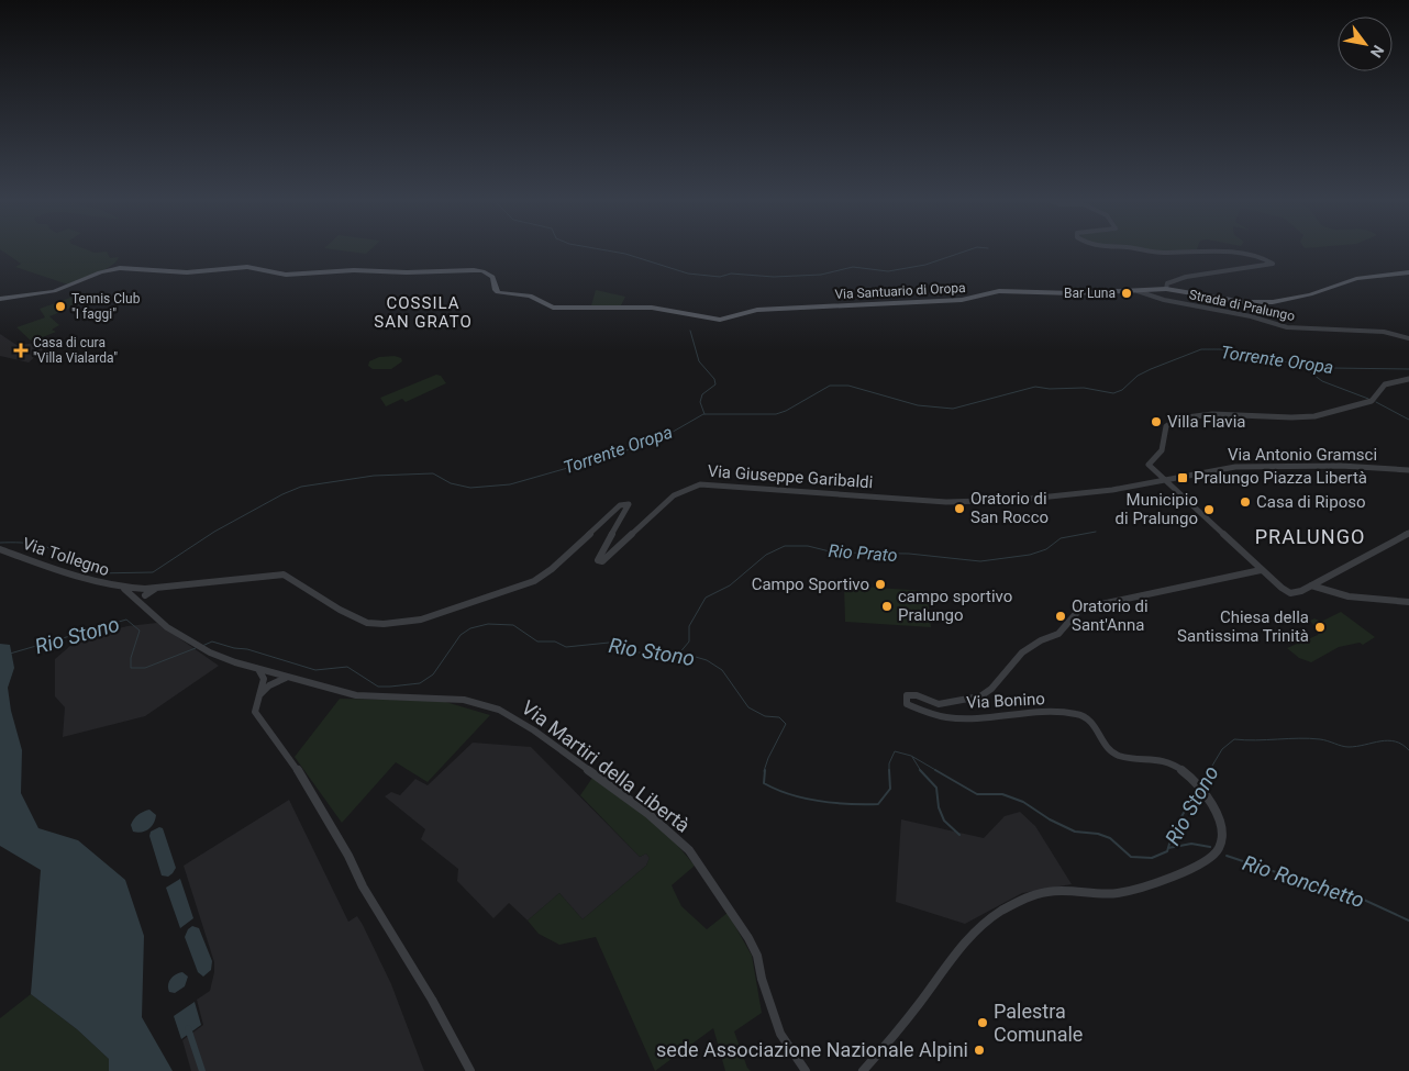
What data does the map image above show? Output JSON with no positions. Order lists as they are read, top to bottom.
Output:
{
  "streets": {
    "main road": ["Via Santuario di Oropa"],
    "street": [
      "Strada di Pralungo",
      "Via Antonio Gramsci",
      "Via Giuseppe Garibaldi",
      "Via Tollegno",
      "Via Bonino",
      "Via Martiri della Libertà"
    ]
  },
  "crossings": [
    ["Via Santuario di Oropa", "Strada di Pralungo"],
    ["Via Antonio Gramsci", "Via Giuseppe Garibaldi"]
  ],
  "districts": ["COSSILA SAN GRATO", "PRALUNGO"],
  "water": [
    "Torrente Oropa",
    "Rio Prato",
    "Rio Stono",
    "Rio Ronchetto"
  ],
  "places": {
    "other": [
      "Bar Luna",
      "Tennis Club \"I faggi\"",
      "Villa Flavia",
      "Casa di Riposo",
      "Oratorio di San Rocco",
      "Municipio di Pralungo",
      "Campo Sportivo",
      "campo sportivo Pralungo",
      "Oratorio di Sant'Anna",
      "Chiesa della Santissima Trinità",
      "Palestra Comunale",
      "sede Associazione Nazionale Alpini"
    ],
    "health": ["Casa di cura \"Villa Vialarda\""],
    "transit": ["Pralungo Piazza Libertà"]
  },
  "north": "bottom right"
}
